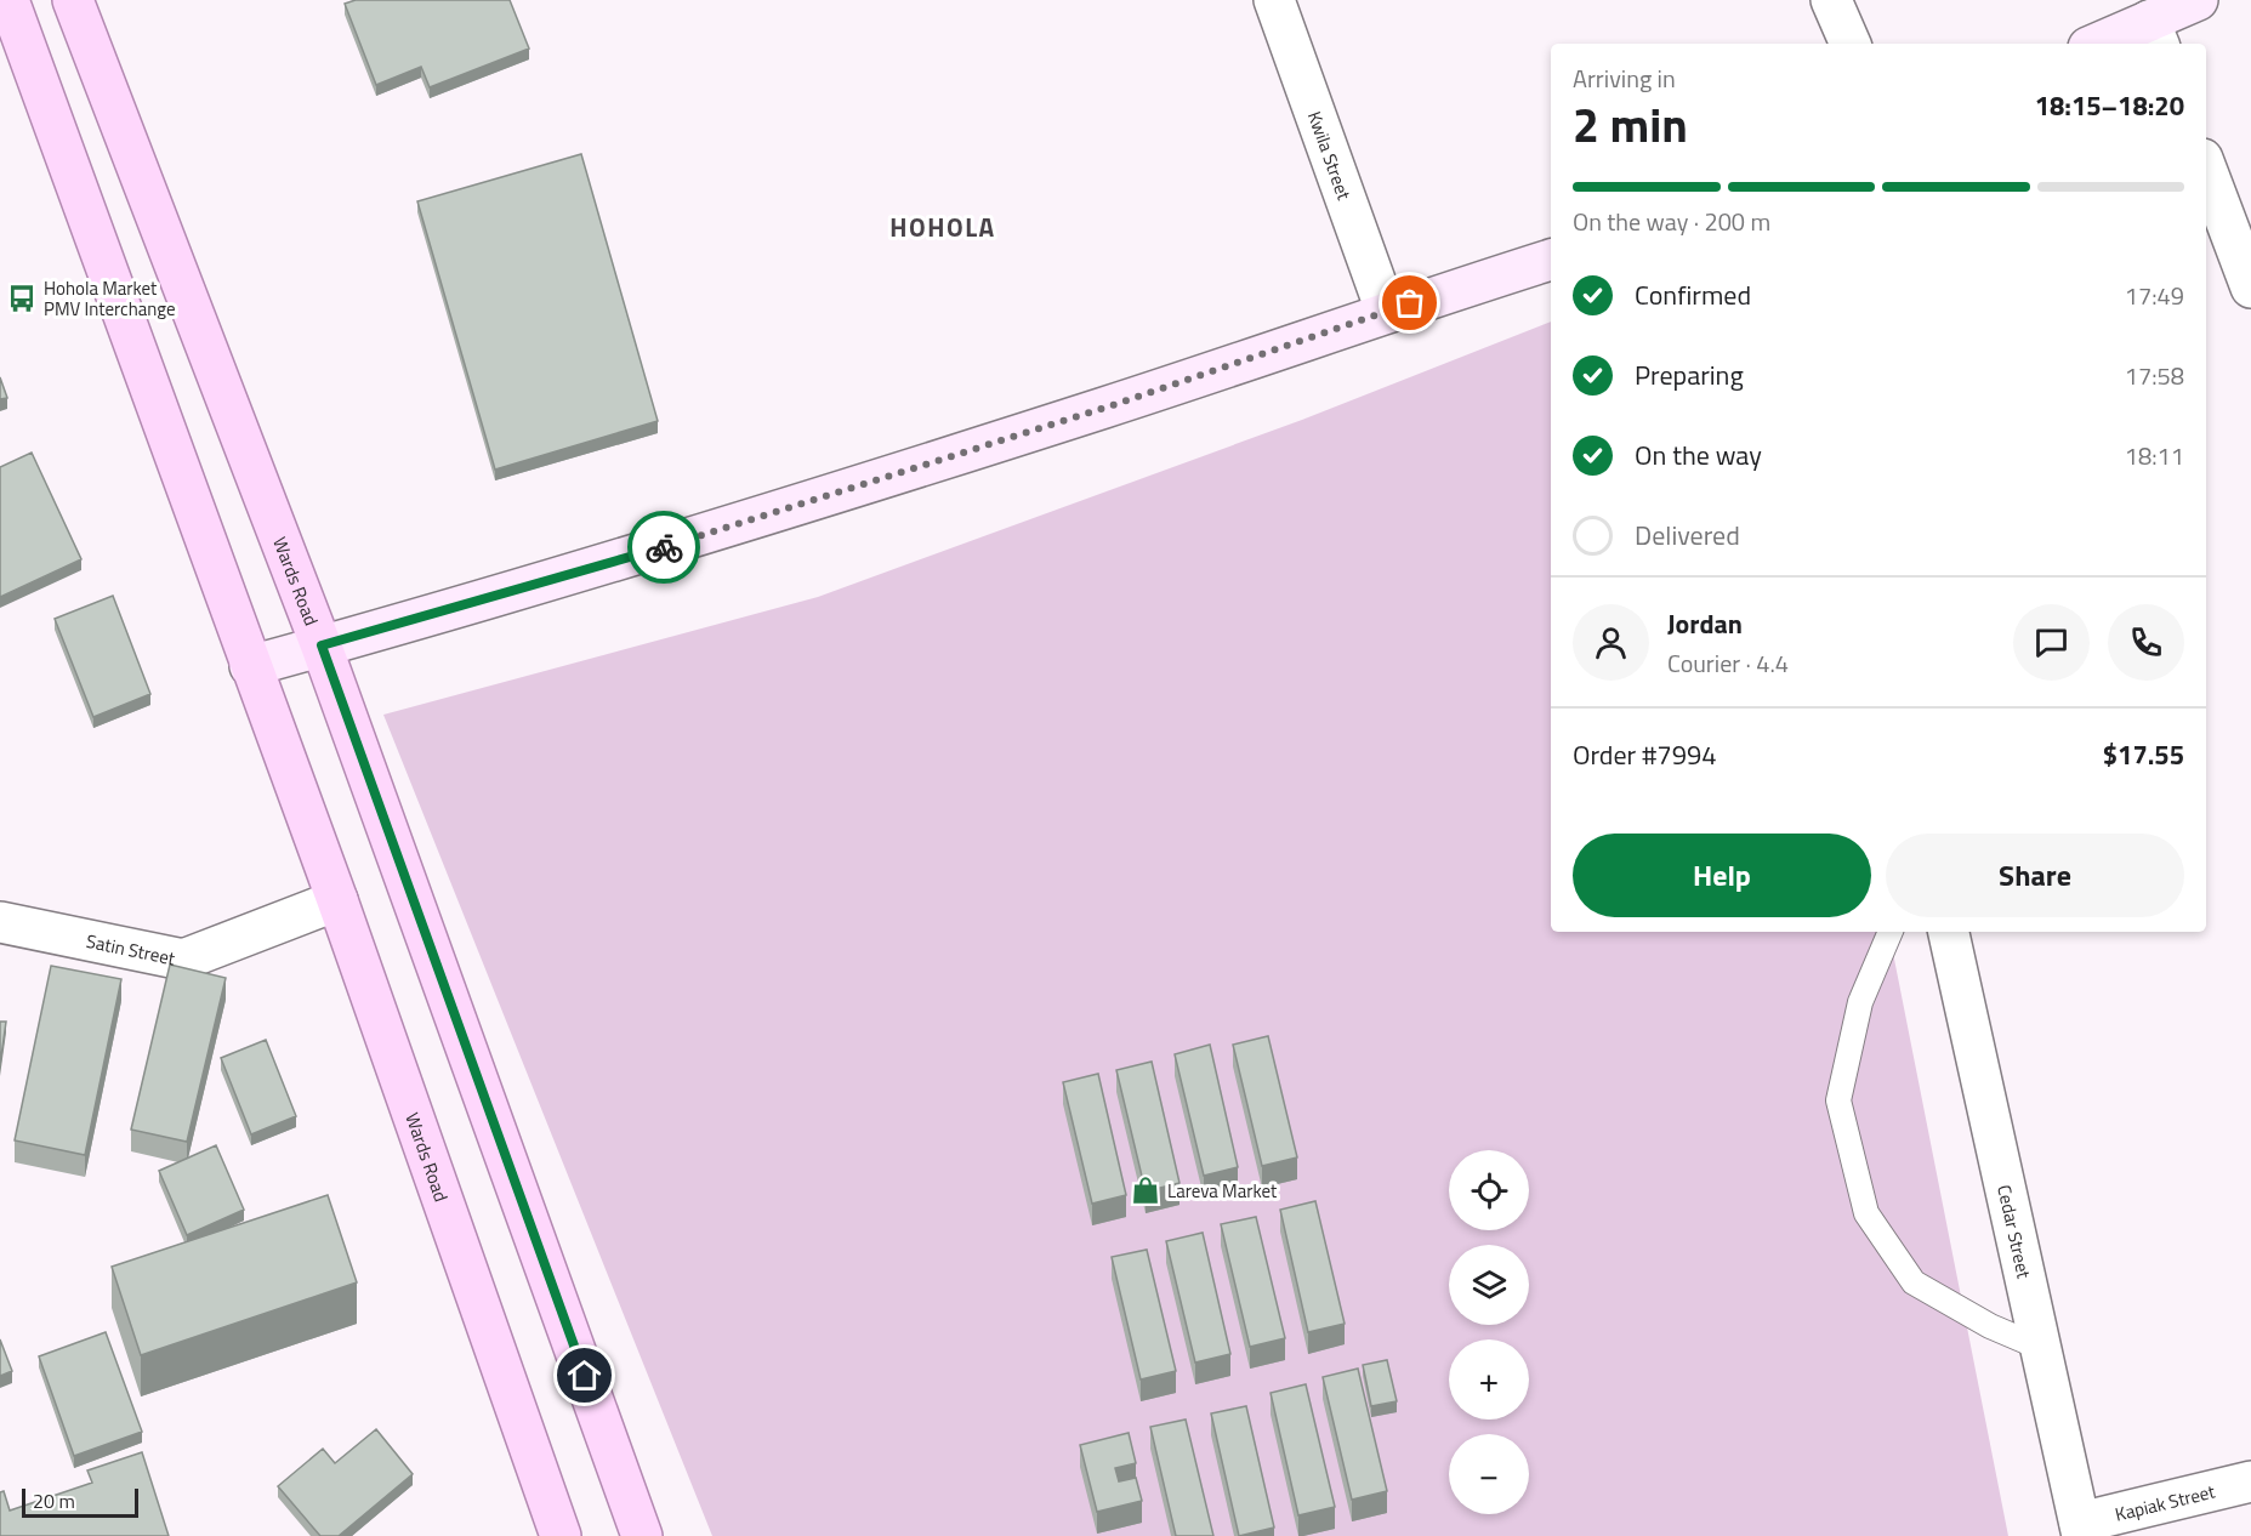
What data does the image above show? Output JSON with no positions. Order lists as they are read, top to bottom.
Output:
{
  "streets": {
    "main road": ["Wards Road"],
    "street": [
      "Kwila Street",
      "Satin Street",
      "Cedar Street",
      "Kapiak Street"
    ]
  },
  "crossings": [
    ["Wards Road", "Satin Street"],
    ["Cedar Street", "Kapiak Street"]
  ],
  "districts": ["HOHOLA"],
  "places": {
    "bus stop": ["Hohola Market PMV Interchange"],
    "shop": ["Lareva Market"]
  },
  "scale_bar": "20 m",
  "page": {
    "heading": ["2 min", "Arriving in", "18:15–18:20"],
    "panel": [
      "Jordan",
      "Courier · 4.4",
      "Order #7994",
      "$17.55"
    ],
    "bar": "On the way · 200 m",
    "list": [
      ["Confirmed", "17:49"],
      ["Preparing", "17:58"],
      ["On the way", "18:11"],
      "Delivered"
    ],
    "buttons": ["Help", "Share"],
    "map_buttons": ["+", "−"],
    "scale": "20 m"
  }
}
